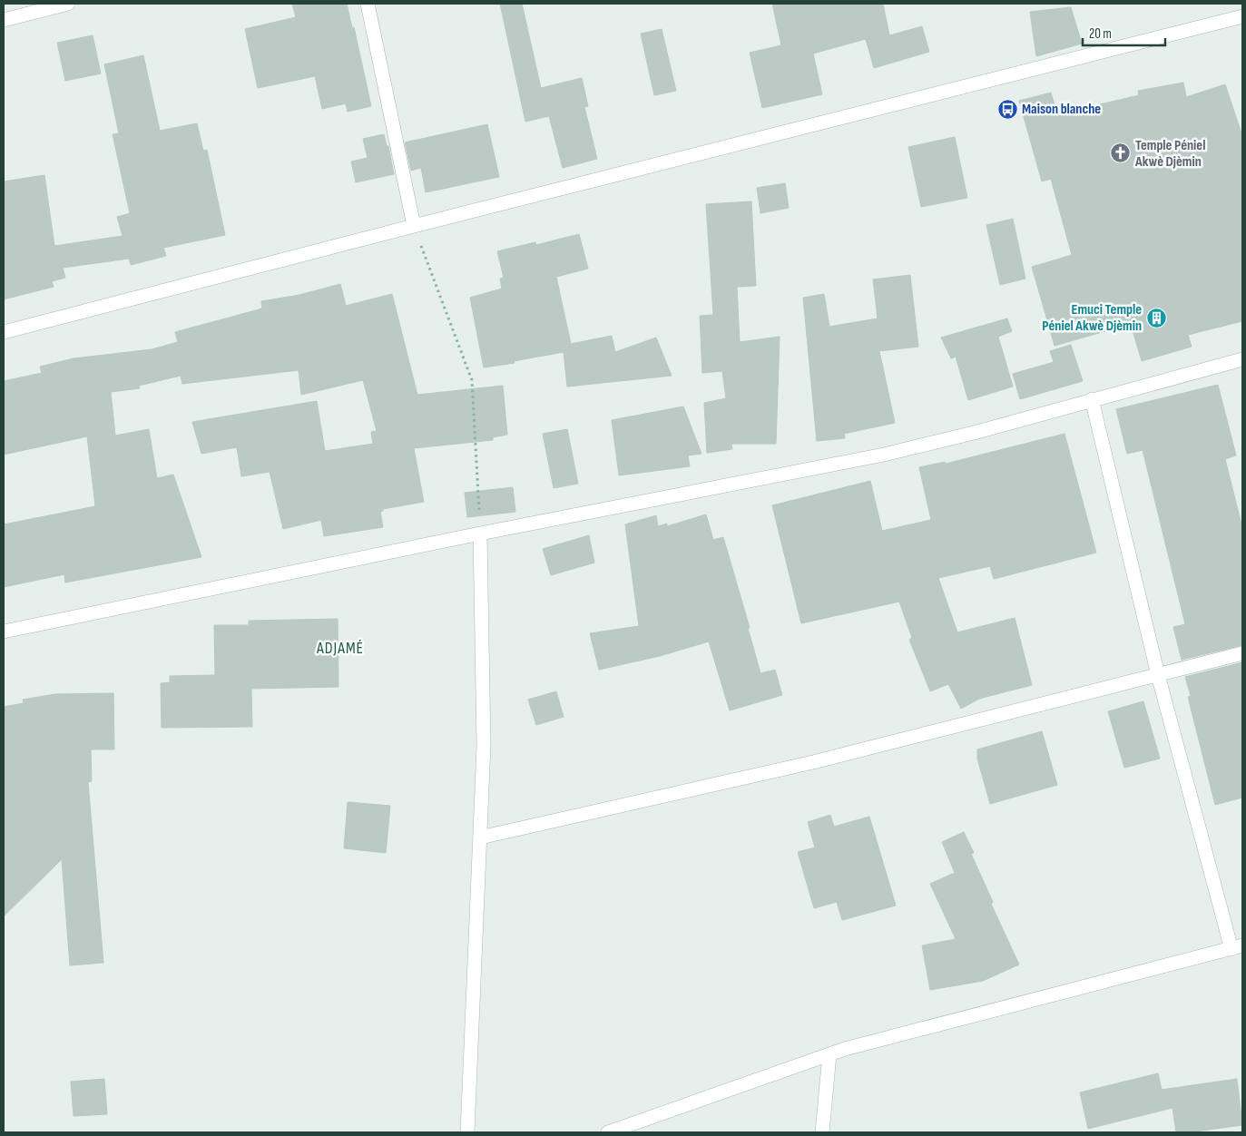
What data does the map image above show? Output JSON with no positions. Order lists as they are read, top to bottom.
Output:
{
  "districts": ["ADJAMÉ"],
  "places": {
    "bus stop": ["Maison blanche"],
    "church": ["Temple Péniel Akwè Djèmin"],
    "building": ["Emuci Temple Péniel Akwè Djèmin"]
  },
  "scale_bar": "20 m"
}
